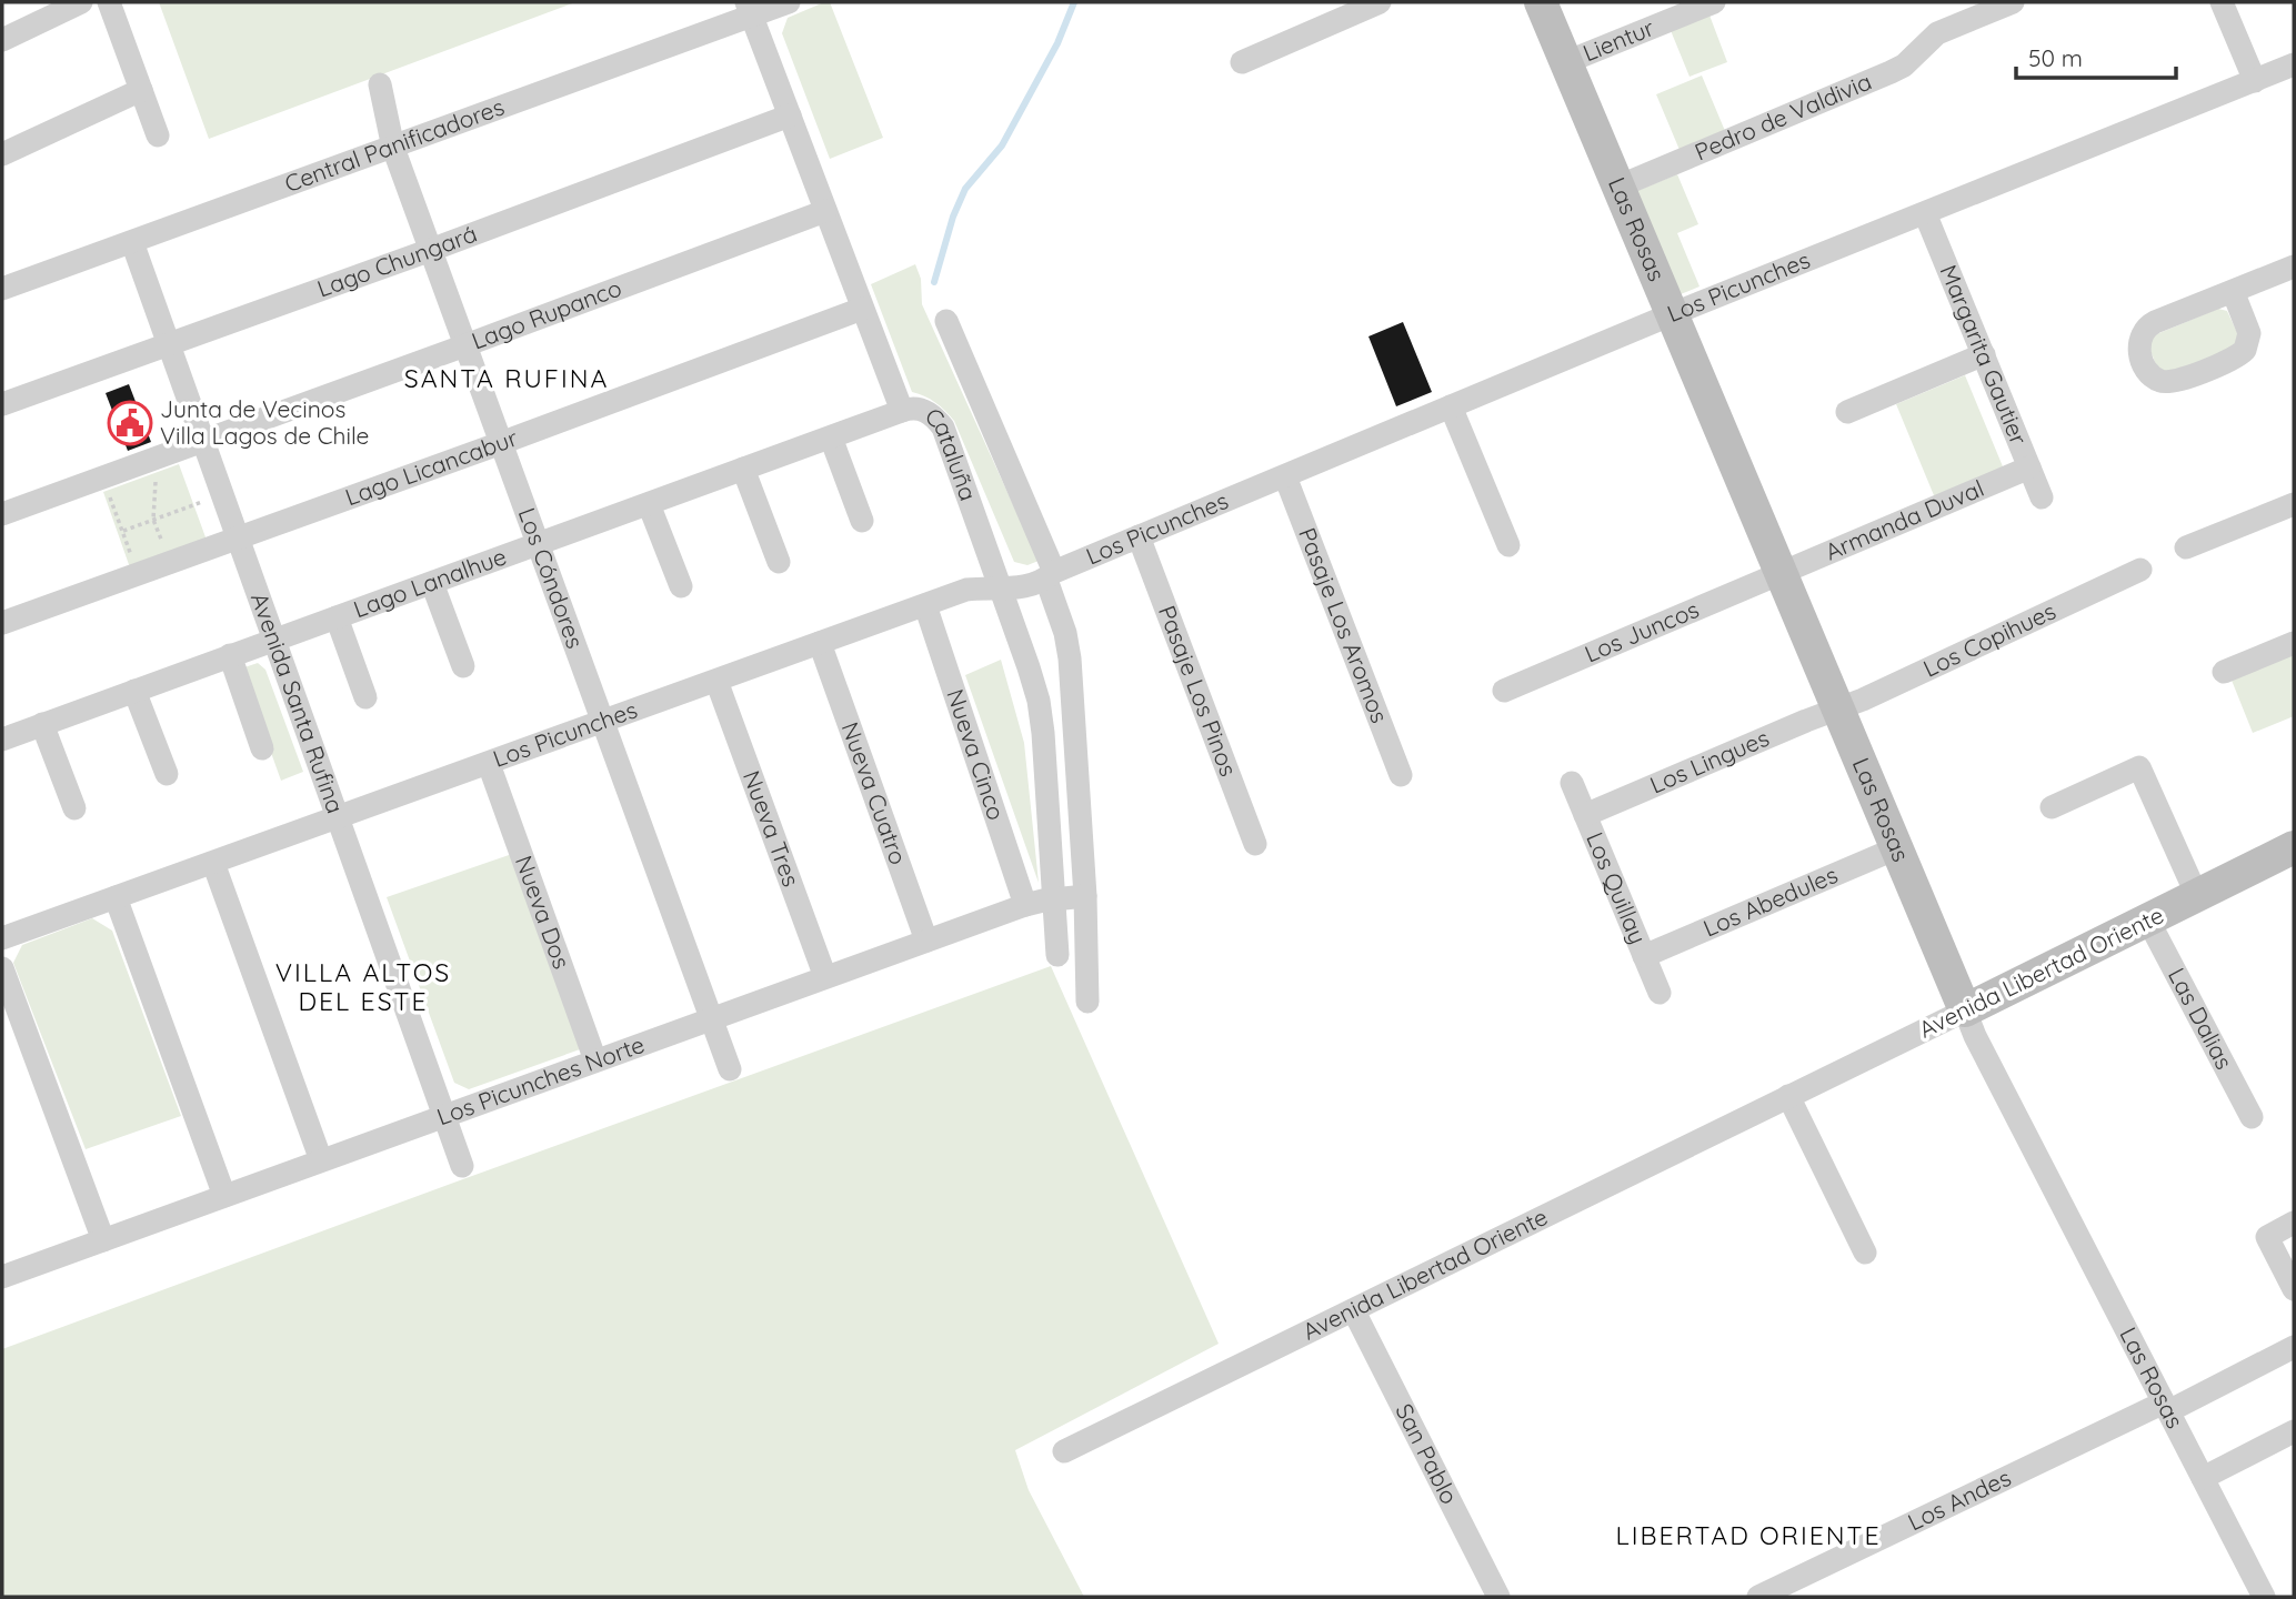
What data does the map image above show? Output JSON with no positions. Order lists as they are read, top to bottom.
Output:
{
  "streets": {
    "main road": ["Las Rosas", "Avenida Libertad Oriente"],
    "street": [
      "Lientur",
      "Pedro de Valdivia",
      "Central Panificadores",
      "Lago Chungará",
      "Los Picunches",
      "Lago Rupanco",
      "Margarita Gautier",
      "Cataluña",
      "Lago Licancabur",
      "Armanda Duval",
      "Los Cóndores",
      "Lago Lanalhue",
      "Pasaje Los Aromos",
      "Los Juncos",
      "Los Copihues",
      "Pasaje Los Pinos",
      "Avenida Santa Rufina",
      "Nueva Cinco",
      "Los Lingues",
      "Nueva Cuatro",
      "Nueva Tres",
      "Los Quillay",
      "Los Abedules",
      "Nueva Dos",
      "Las Dalias",
      "Los Picunches Norte",
      "San Pablo",
      "Los Andes"
    ]
  },
  "crossings": [
    ["Lientur", "Las Rosas"],
    ["Pedro de Valdivia", "Las Rosas"],
    ["Central Panificadores", "Cataluña"],
    ["Central Panificadores", "Los Cóndores"],
    ["Central Panificadores", "Avenida Santa Rufina"],
    ["Las Rosas", "Los Picunches"],
    ["Las Rosas", "Armanda Duval"],
    ["Las Rosas", "Los Juncos"],
    ["Las Rosas", "Los Copihues"],
    ["Las Rosas", "Los Lingues"],
    ["Las Rosas", "Los Abedules"],
    ["Las Rosas", "Avenida Libertad Oriente"],
    ["Las Rosas", "Los Andes"],
    ["Lago Chungará", "Cataluña"],
    ["Lago Chungará", "Los Cóndores"],
    ["Lago Chungará", "Avenida Santa Rufina"],
    ["Los Picunches", "Margarita Gautier"],
    ["Los Picunches", "Cataluña"],
    ["Los Picunches", "Los Cóndores"],
    ["Los Picunches", "Pasaje Los Aromos"],
    ["Los Picunches", "Pasaje Los Pinos"],
    ["Los Picunches", "Avenida Santa Rufina"],
    ["Los Picunches", "Nueva Cinco"],
    ["Los Picunches", "Nueva Cuatro"],
    ["Los Picunches", "Nueva Tres"],
    ["Los Picunches", "Nueva Dos"],
    ["Lago Rupanco", "Cataluña"],
    ["Lago Rupanco", "Los Cóndores"],
    ["Lago Rupanco", "Avenida Santa Rufina"],
    ["Margarita Gautier", "Armanda Duval"],
    ["Cataluña", "Lago Licancabur"],
    ["Cataluña", "Lago Lanalhue"],
    ["Cataluña", "Los Picunches Norte"],
    ["Lago Licancabur", "Los Cóndores"],
    ["Lago Licancabur", "Avenida Santa Rufina"],
    ["Armanda Duval", "Los Juncos"],
    ["Los Cóndores", "Lago Lanalhue"],
    ["Los Cóndores", "Los Picunches Norte"],
    ["Lago Lanalhue", "Avenida Santa Rufina"],
    ["Los Copihues", "Los Lingues"],
    ["Avenida Santa Rufina", "Los Picunches Norte"],
    ["Nueva Cinco", "Los Picunches Norte"],
    ["Los Lingues", "Los Quillay"],
    ["Nueva Cuatro", "Los Picunches Norte"],
    ["Nueva Tres", "Los Picunches Norte"],
    ["Los Quillay", "Los Abedules"],
    ["Nueva Dos", "Los Picunches Norte"],
    ["Avenida Libertad Oriente", "Las Dalias"],
    ["Avenida Libertad Oriente", "San Pablo"]
  ],
  "districts": ["SANTA RUFINA", "VILLA ALTOS DEL ESTE", "LIBERTAD ORIENTE"],
  "places": {
    "public building": ["Junta de Vecinos Villa Lagos de Chile"]
  },
  "scale_bar": "50 m"
}
